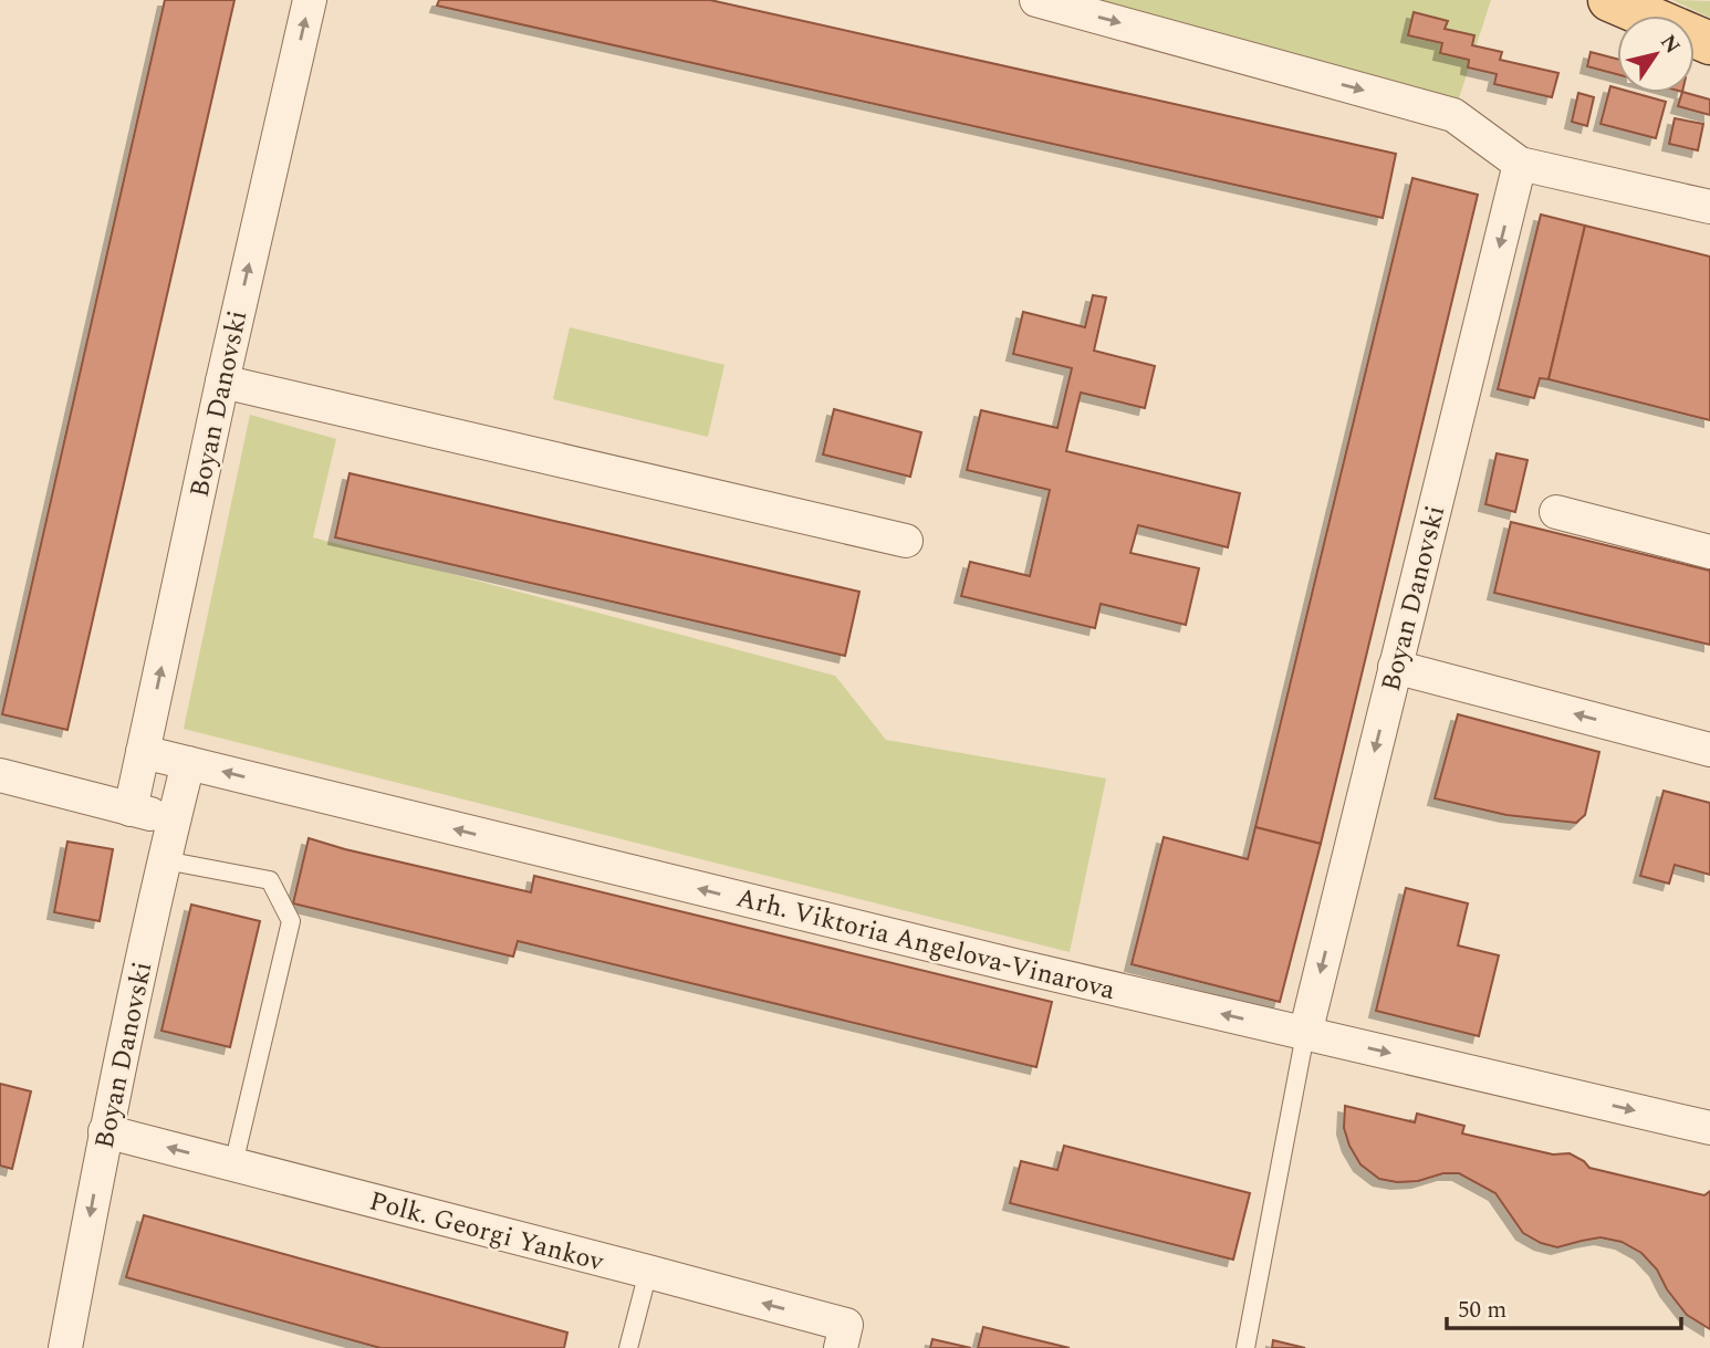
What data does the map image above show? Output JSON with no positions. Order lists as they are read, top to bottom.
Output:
{
  "streets": {
    "street": ["Boyan Danovski", "Arh. Viktoria Angelova-Vinarova", "Polk. Georgi Yankov"]
  },
  "crossings": [
    ["Boyan Danovski", "Arh. Viktoria Angelova-Vinarova"],
    ["Boyan Danovski", "Polk. Georgi Yankov"]
  ],
  "one_way": ["Polk. Georgi Yankov"],
  "scale_bar": "50 m",
  "north": "top right"
}
